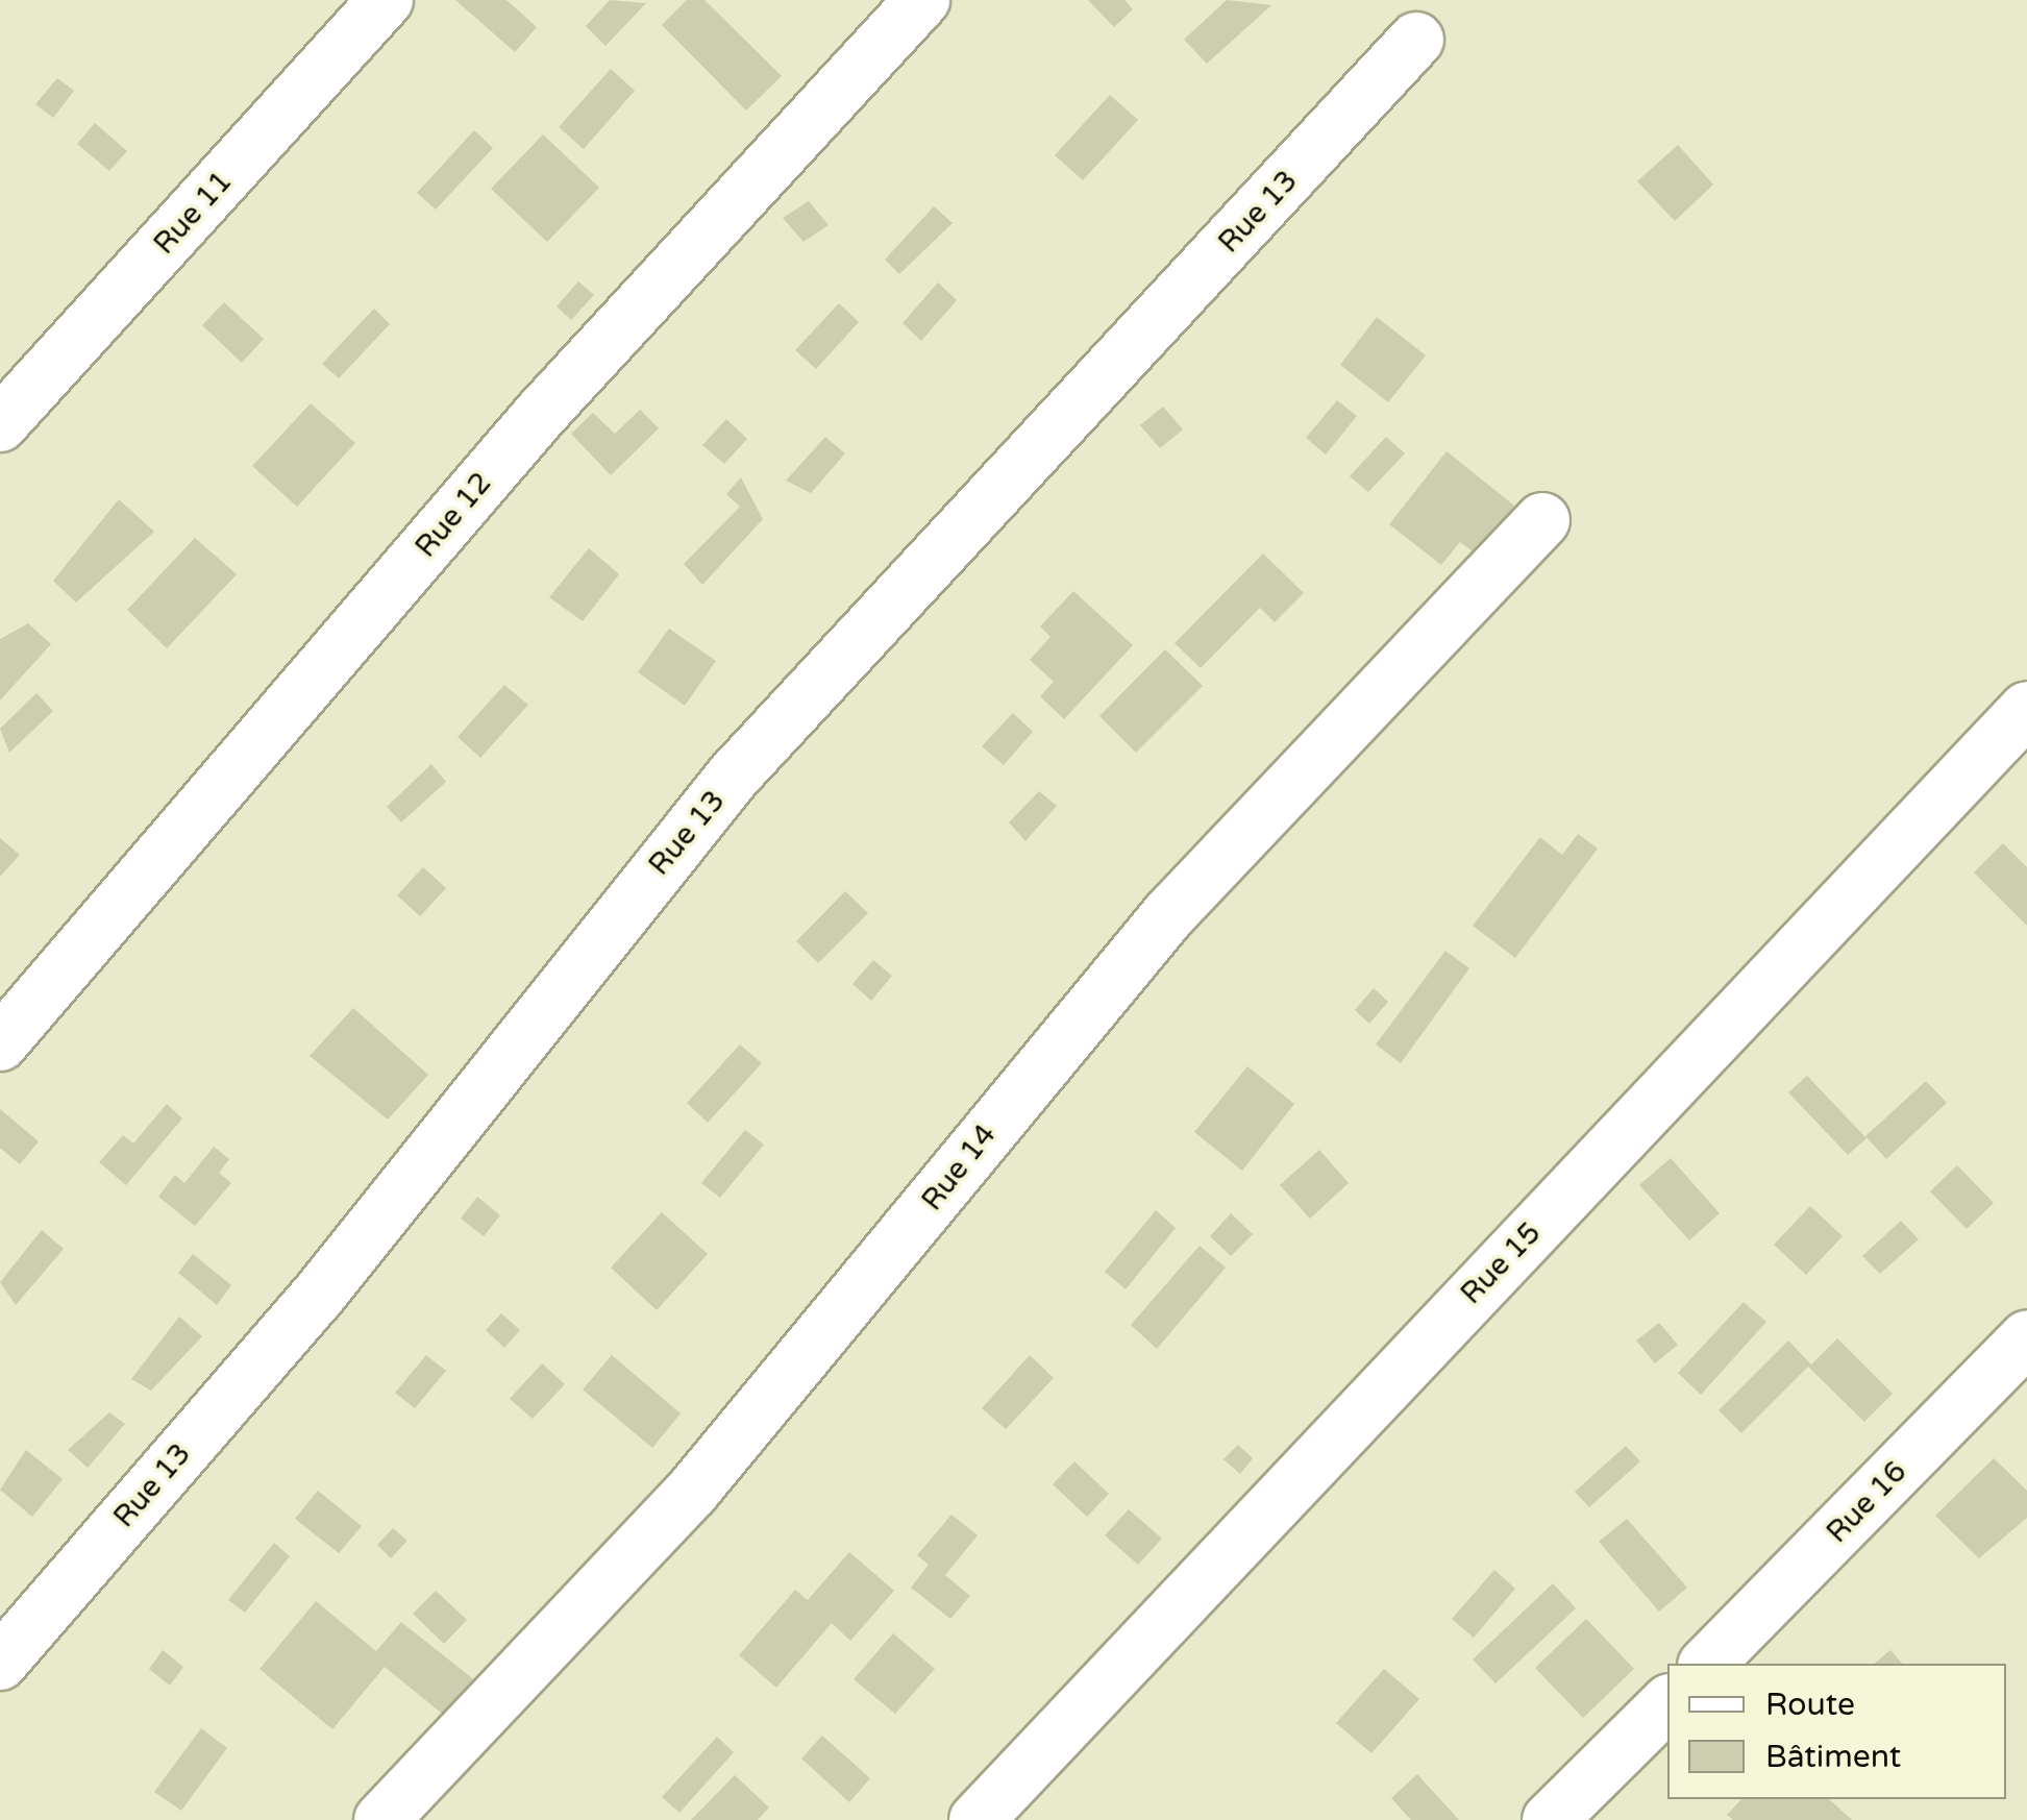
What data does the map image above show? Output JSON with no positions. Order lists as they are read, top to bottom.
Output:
{
  "streets": {
    "street": [
      "Rue 13",
      "Rue 11",
      "Rue 12",
      "Rue 14",
      "Rue 15",
      "Rue 16"
    ]
  },
  "legend": ["Route", "Bâtiment"]
}
